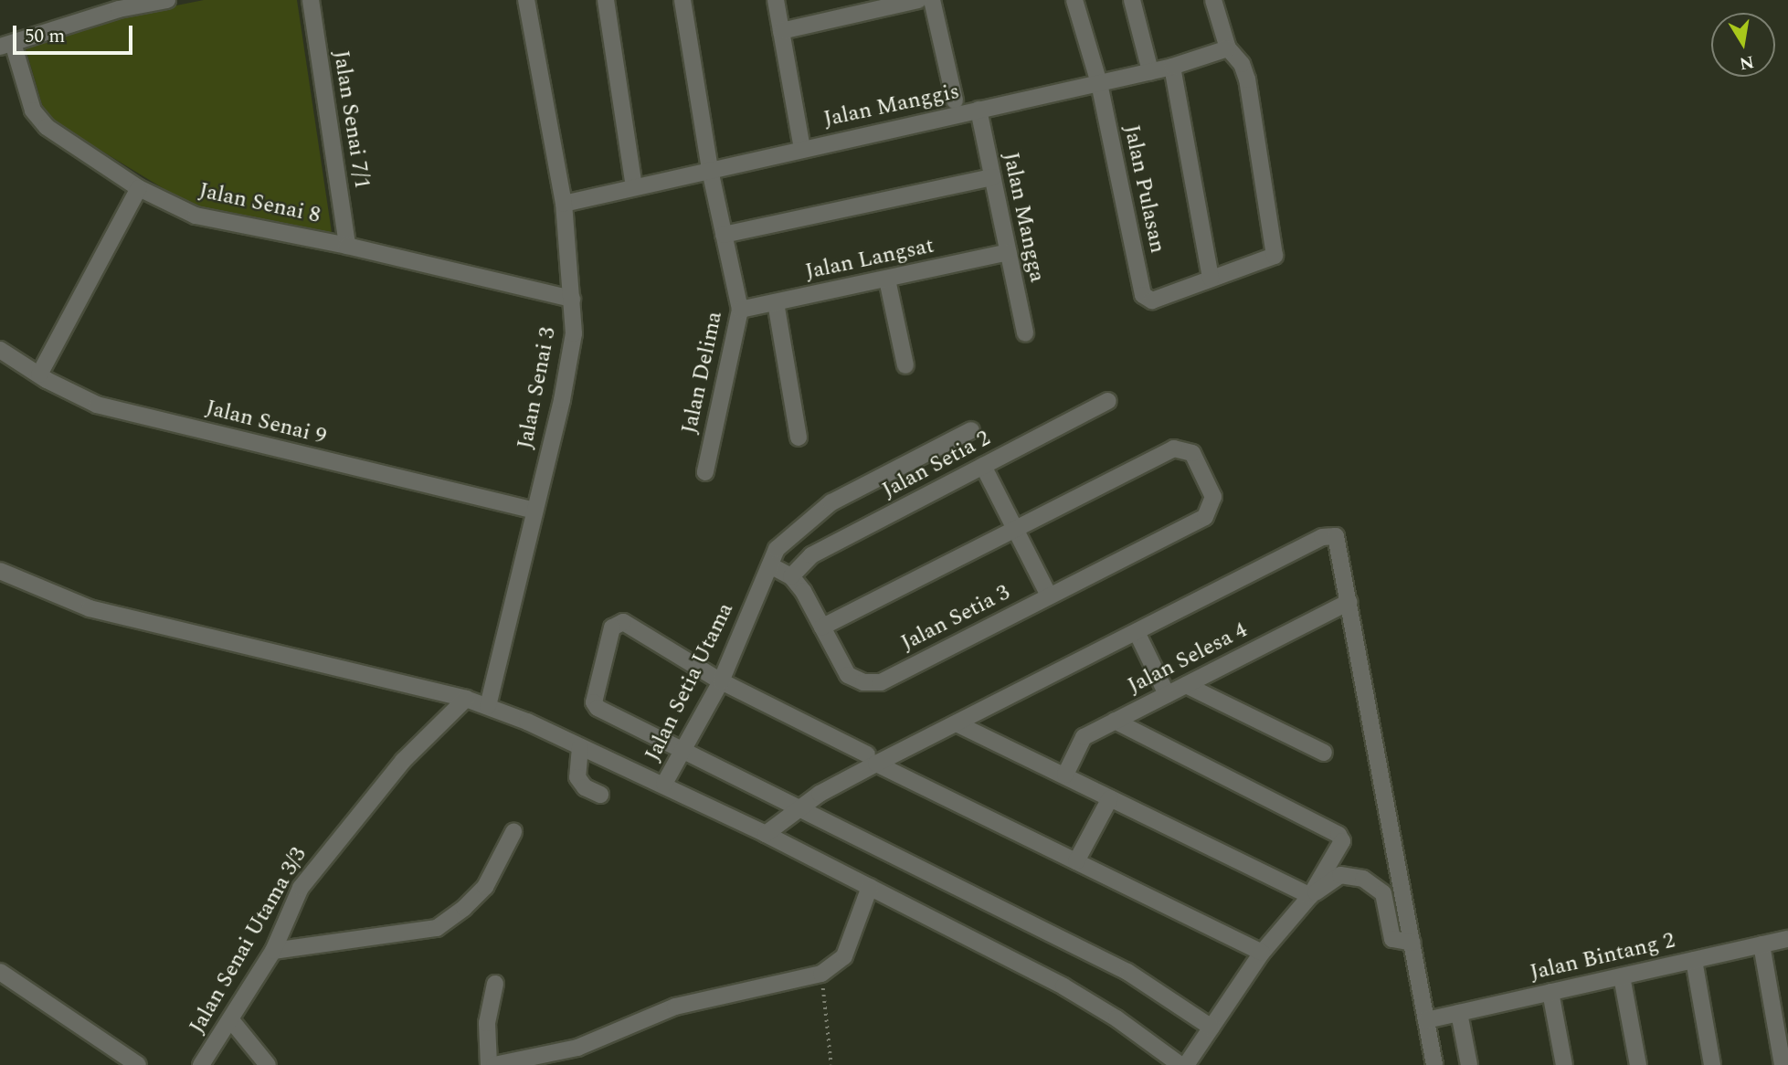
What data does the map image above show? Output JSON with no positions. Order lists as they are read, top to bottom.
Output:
{
  "streets": {
    "street": [
      "Jalan Manggis",
      "Jalan Senai 7/1",
      "Jalan Pulasan",
      "Jalan Senai 8",
      "Jalan Mangga",
      "Jalan Langsat",
      "Jalan Delima",
      "Jalan Senai 3",
      "Jalan Senai 9",
      "Jalan Setia 2",
      "Jalan Setia 3",
      "Jalan Selesa 4",
      "Jalan Setia Utama",
      "Jalan Senai Utama 3/3",
      "Jalan Bintang 2"
    ]
  },
  "crossings": [
    ["Jalan Manggis", "Jalan Pulasan"],
    ["Jalan Manggis", "Jalan Mangga"],
    ["Jalan Manggis", "Jalan Delima"],
    ["Jalan Manggis", "Jalan Senai 3"],
    ["Jalan Senai 7/1", "Jalan Senai 8"],
    ["Jalan Senai 8", "Jalan Senai 3"],
    ["Jalan Mangga", "Jalan Langsat"],
    ["Jalan Langsat", "Jalan Delima"],
    ["Jalan Senai 3", "Jalan Senai 9"],
    ["Jalan Setia 2", "Jalan Setia 3"]
  ],
  "scale_bar": "50 m",
  "north": "bottom"
}
